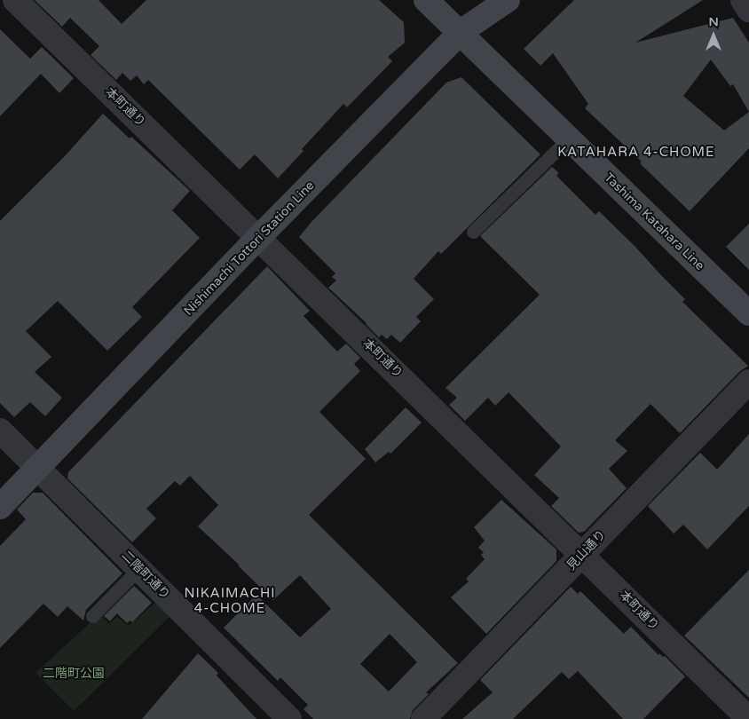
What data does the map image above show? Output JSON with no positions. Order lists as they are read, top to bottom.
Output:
{
  "streets": {
    "main road": ["Tashima Katahara Line", "Nishimachi Tottori Station Line"],
    "street": ["本町通り", "見山通り", "二階町通り"]
  },
  "crossings": [
    ["本町通り", "Nishimachi Tottori Station Line"],
    ["本町通り", "見山通り"],
    ["Tashima Katahara Line", "Nishimachi Tottori Station Line"],
    ["Nishimachi Tottori Station Line", "二階町通り"]
  ],
  "districts": ["KATAHARA 4-CHOME", "NIKAIMACHI 4-CHOME"],
  "parks": ["二階町公園"],
  "north": "top"
}
